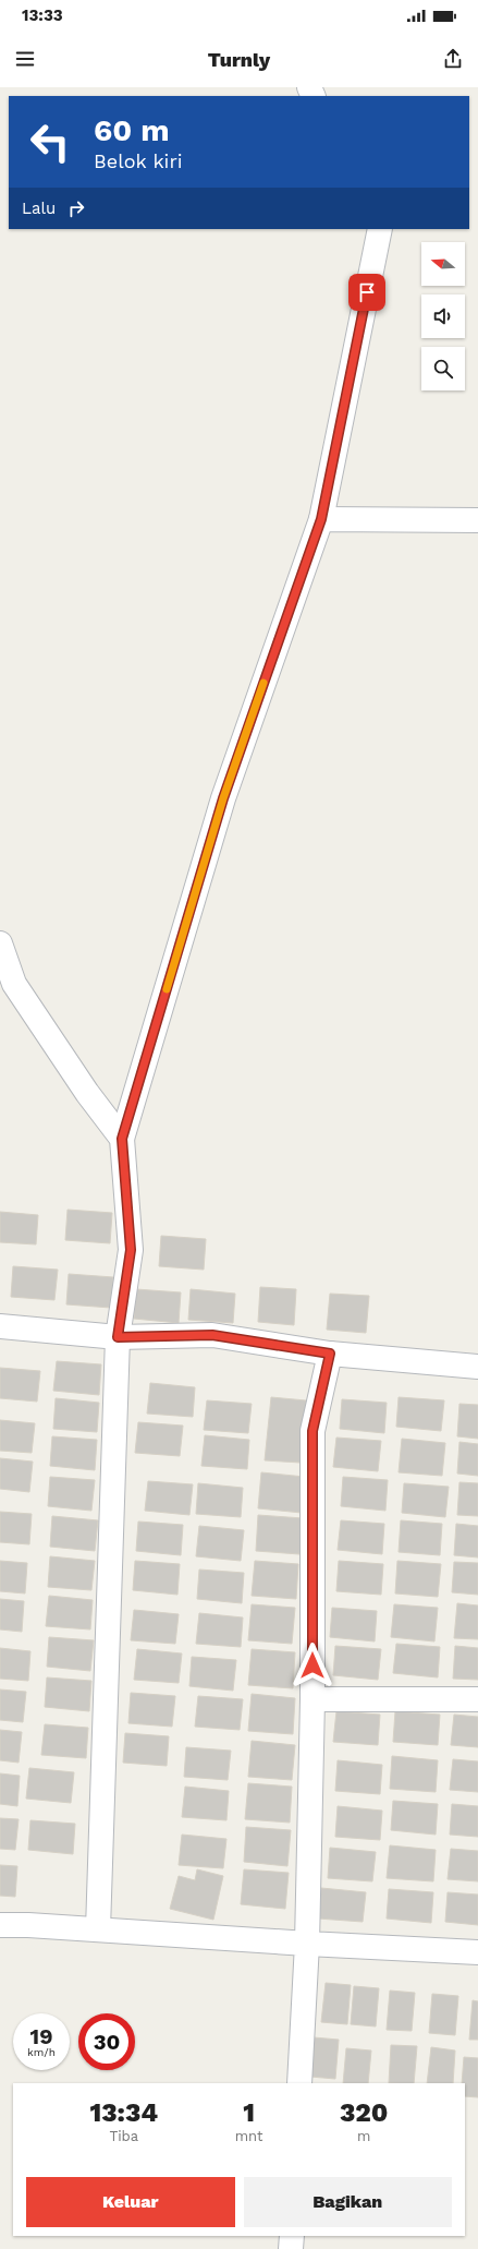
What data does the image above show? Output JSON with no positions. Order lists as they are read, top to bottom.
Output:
{
  "north": "left",
  "page": {
    "status": "13:33",
    "header": "Turnly",
    "turn": ["60 m", "Belok kiri"],
    "then": "Lalu",
    "speed": "19 km/h",
    "limit": "30",
    "eta": [
      "13:34",
      "Tiba",
      "1",
      "mnt",
      "320",
      "m"
    ],
    "buttons": ["Keluar", "Bagikan"]
  }
}
